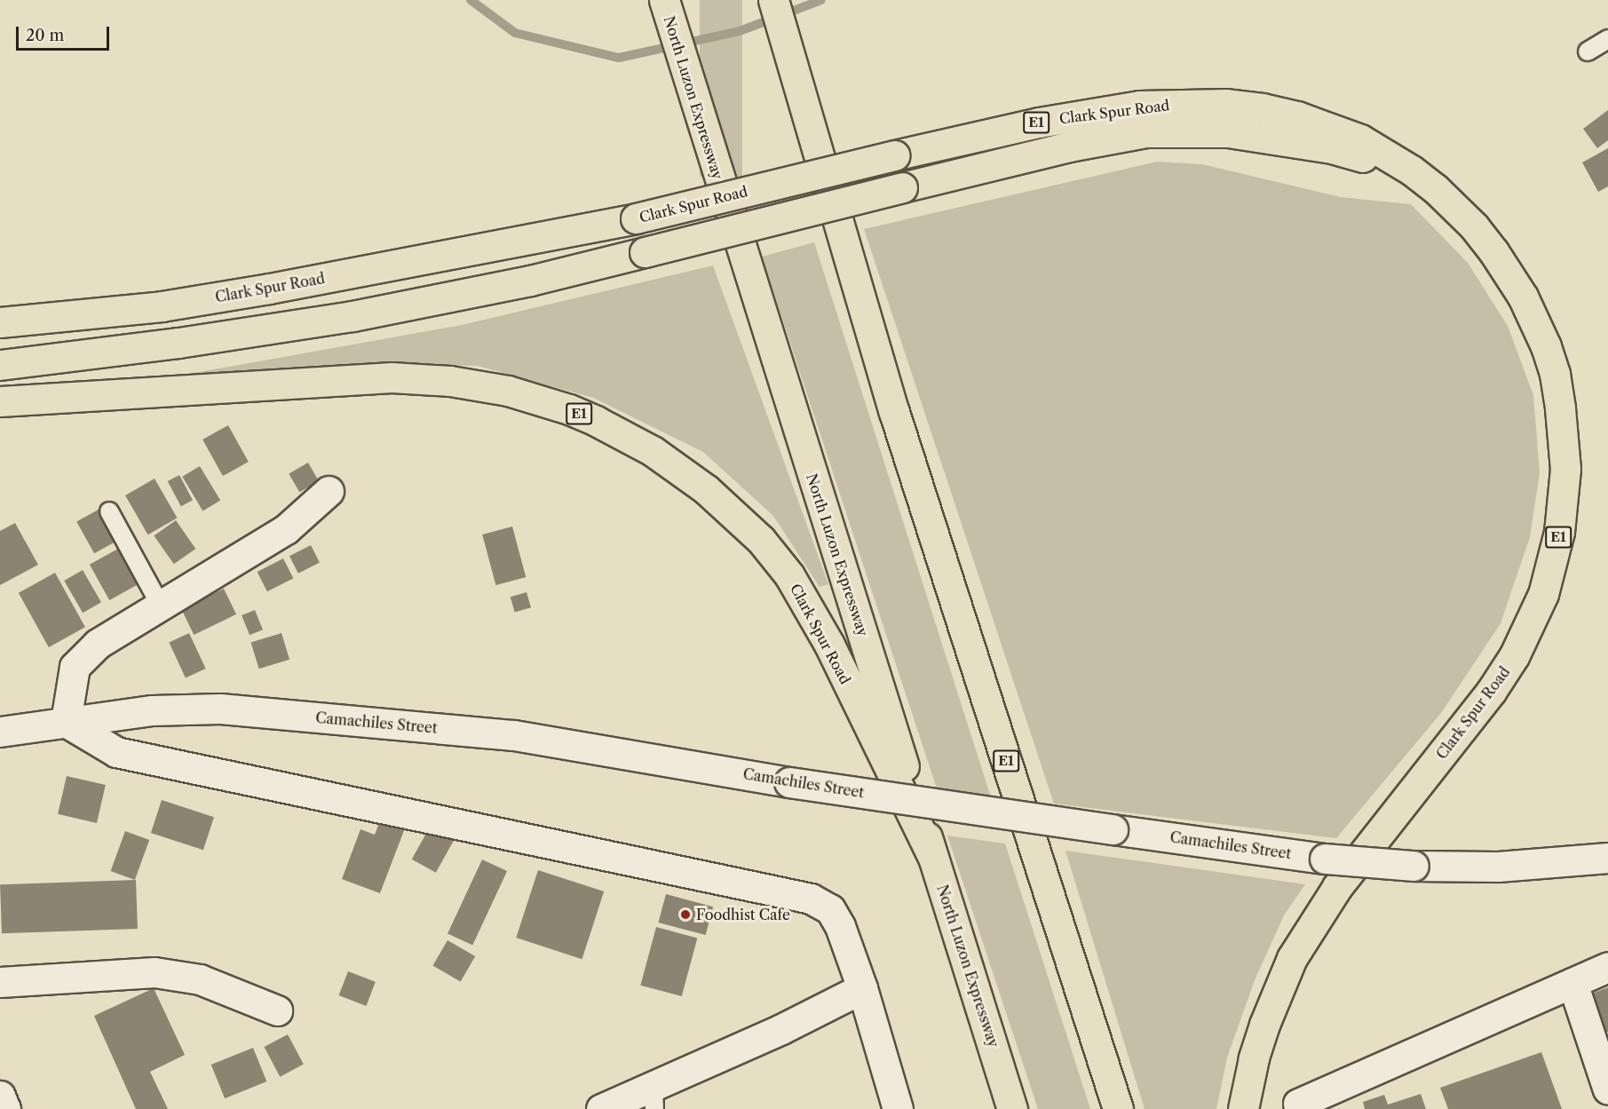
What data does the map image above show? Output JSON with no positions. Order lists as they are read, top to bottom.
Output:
{
  "streets": {
    "highway": ["North Luzon Expressway", "Clark Spur Road", "E1"],
    "street": ["Camachiles Street"]
  },
  "crossings": [
    ["North Luzon Expressway", "Clark Spur Road"]
  ],
  "places": ["Foodhist Cafe"],
  "scale_bar": "20 m"
}
